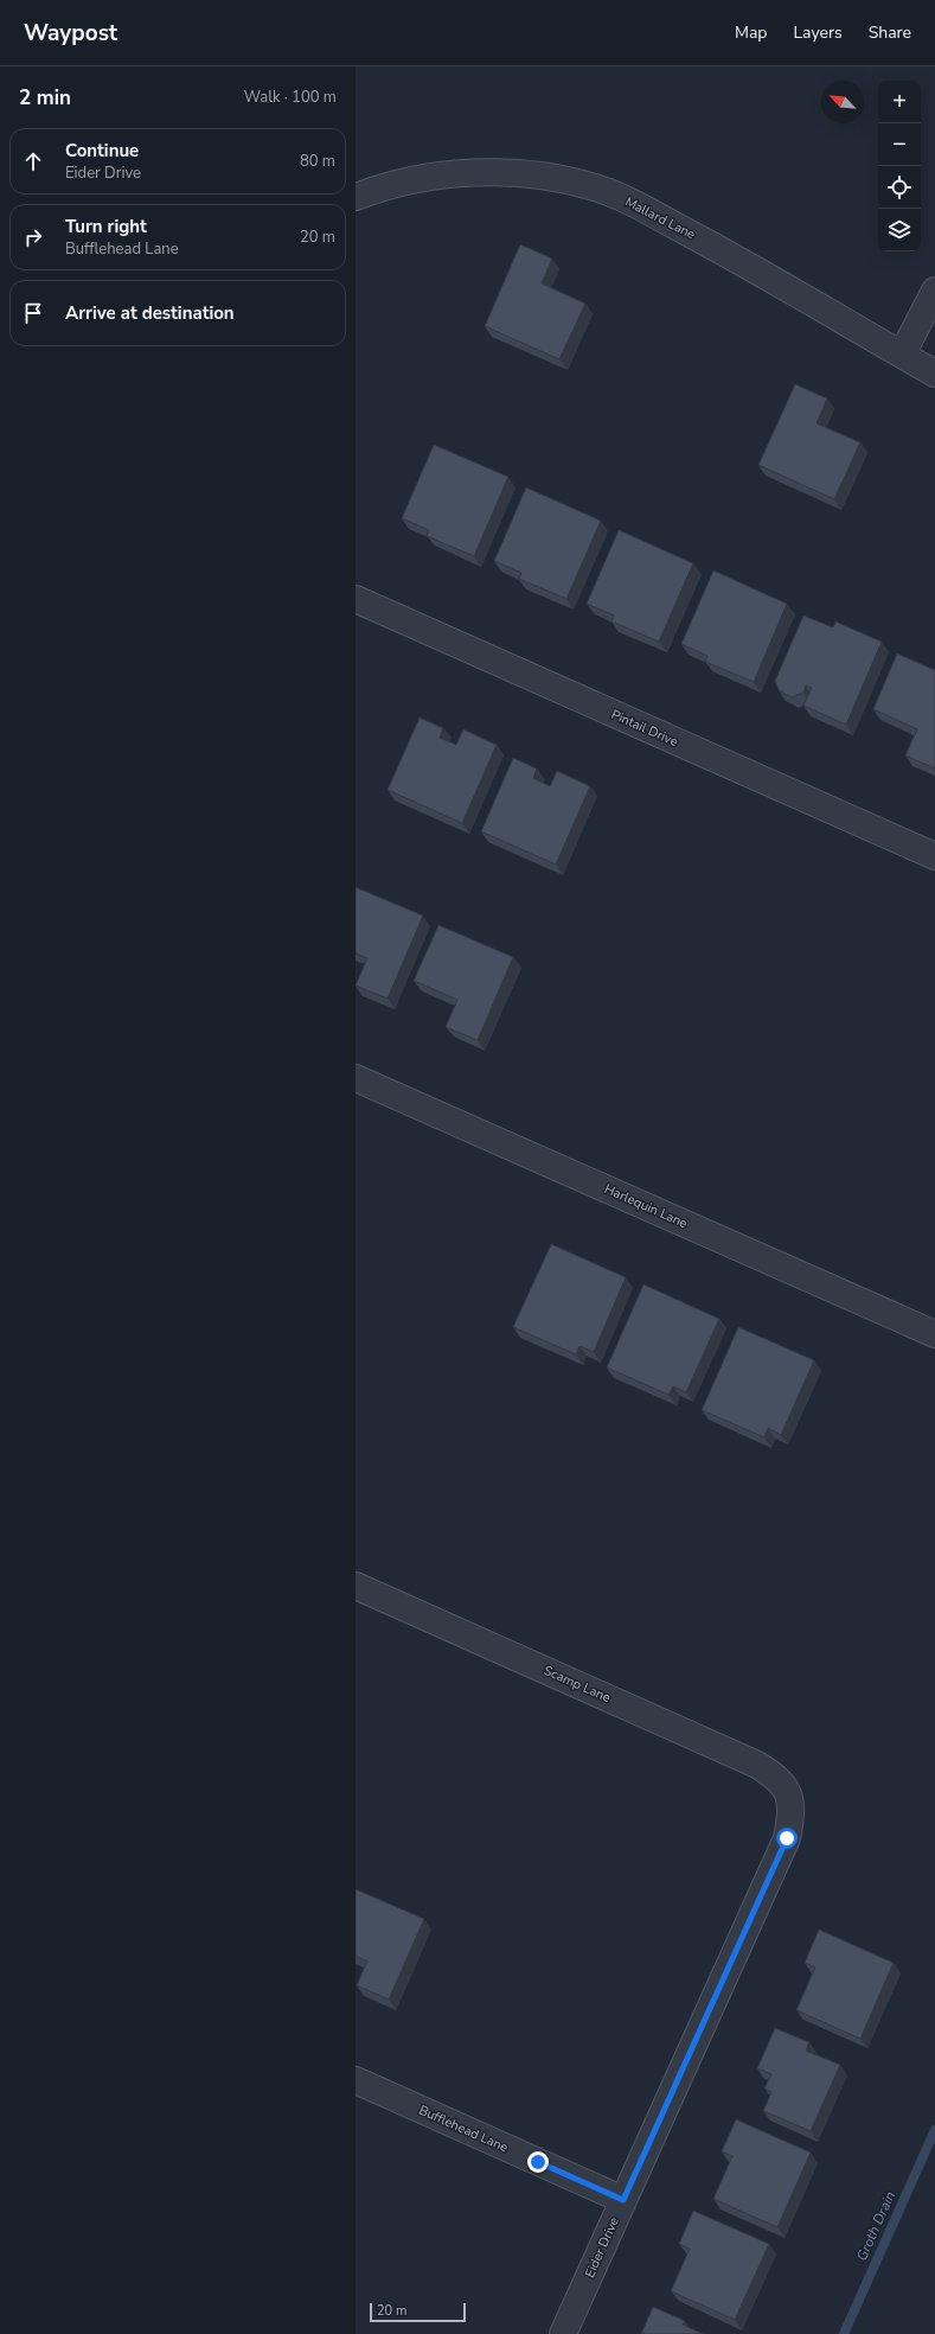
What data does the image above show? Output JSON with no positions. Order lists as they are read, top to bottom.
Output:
{
  "streets": {
    "street": [
      "Mallard Lane",
      "Pintail Drive",
      "Harlequin Lane",
      "Scamp Lane",
      "Bufflehead Lane",
      "Eider Drive"
    ]
  },
  "crossings": [
    ["Scamp Lane", "Eider Drive"],
    ["Bufflehead Lane", "Eider Drive"]
  ],
  "water": ["Groth Drain"],
  "scale_bar": "20 m",
  "north": "top left",
  "page": {
    "header": "Waypost",
    "nav": ["Map", "Layers", "Share"],
    "heading": ["2 min", "Walk · 100 m"],
    "map_buttons": ["+", "−"],
    "list": [
      ["Continue", "Eider Drive", "80 m"],
      ["Turn right", "Bufflehead Lane", "20 m"],
      "Arrive at destination"
    ],
    "scale": "20 m"
  }
}
